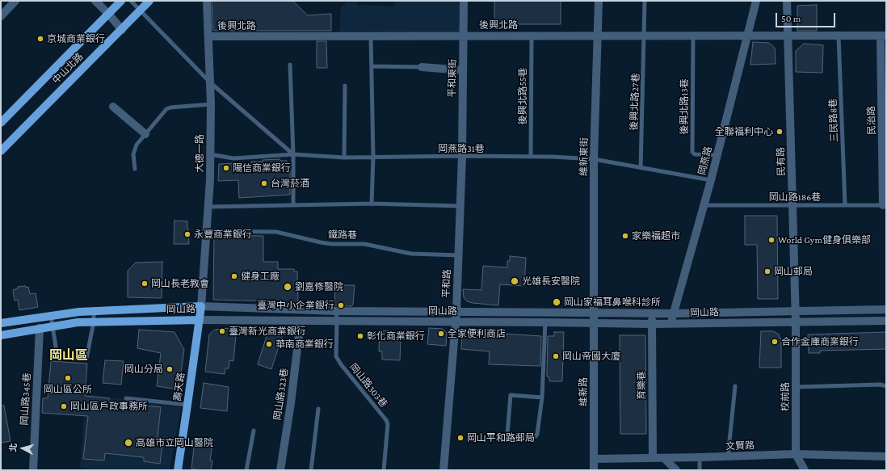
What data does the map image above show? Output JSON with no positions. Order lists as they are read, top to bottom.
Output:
{
  "streets": {
    "main road": ["中山北路", "岡山路", "壽天路"],
    "street": [
      "後興北路",
      "平和東街",
      "民治路",
      "大德一路",
      "維新東街",
      "岡燕路",
      "民有路",
      "平和路",
      "育樂巷",
      "維新路",
      "岡山路323巷",
      "校前路",
      "岡山路345巷",
      "文賢路"
    ],
    "lane": [
      "後興北路55巷",
      "後興北路27巷",
      "後興北路13巷",
      "三民路8巷",
      "岡燕路31巷",
      "岡山路186巷",
      "鐵路巷",
      "岡山路303巷"
    ]
  },
  "crossings": [
    ["後興北路", "平和東街"],
    ["後興北路", "後興北路55巷"],
    ["後興北路", "後興北路27巷"],
    ["後興北路", "後興北路13巷"],
    ["後興北路", "三民路8巷"],
    ["後興北路", "民治路"],
    ["後興北路", "大德一路"],
    ["後興北路", "維新東街"],
    ["後興北路", "岡燕路"],
    ["後興北路", "民有路"],
    ["平和東街", "岡燕路31巷"],
    ["平和東街", "平和路"],
    ["後興北路55巷", "岡燕路31巷"],
    ["後興北路27巷", "岡燕路31巷"],
    ["後興北路13巷", "岡燕路"],
    ["三民路8巷", "岡山路186巷"],
    ["民治路", "岡山路186巷"],
    ["岡燕路31巷", "大德一路"],
    ["岡燕路31巷", "維新東街"],
    ["岡燕路31巷", "岡燕路"],
    ["岡燕路31巷", "平和路"],
    ["大德一路", "鐵路巷"],
    ["大德一路", "岡山路"],
    ["大德一路", "壽天路"],
    ["維新東街", "岡山路"],
    ["維新東街", "維新路"],
    ["岡燕路", "岡山路186巷"],
    ["岡燕路", "岡山路"],
    ["民有路", "岡山路186巷"],
    ["民有路", "岡山路"],
    ["民有路", "校前路"],
    ["鐵路巷", "平和路"],
    ["平和路", "岡山路"],
    ["岡山路", "岡山路303巷"],
    ["岡山路", "育樂巷"],
    ["岡山路", "壽天路"],
    ["岡山路", "維新路"],
    ["岡山路", "岡山路323巷"],
    ["岡山路", "校前路"],
    ["岡山路", "岡山路345巷"],
    ["育樂巷", "文賢路"],
    ["維新路", "文賢路"],
    ["校前路", "文賢路"]
  ],
  "districts": ["岡山區"],
  "places": [
    "京城商業銀行",
    "全聯福利中心",
    "陽信商業銀行",
    "台灣菸酒",
    "永豐商業銀行",
    "家樂福超市",
    "World Gym健身俱樂部",
    "岡山郵局",
    "健身工廠",
    "光雄長安醫院",
    "岡山長老教會",
    "劉嘉修醫院",
    "岡山家福耳鼻喉科診所",
    "臺灣中小企業銀行",
    "臺灣新光商業銀行",
    "全家便利商店",
    "彰化商業銀行",
    "合作金庫商業銀行",
    "華南商業銀行",
    "岡山帝國大廈",
    "岡山分局",
    "岡山區公所",
    "岡山區戶政事務所",
    "岡山平和路郵局",
    "高雄市立岡山醫院"
  ],
  "scale_bar": "50 m",
  "north": "left"
}
